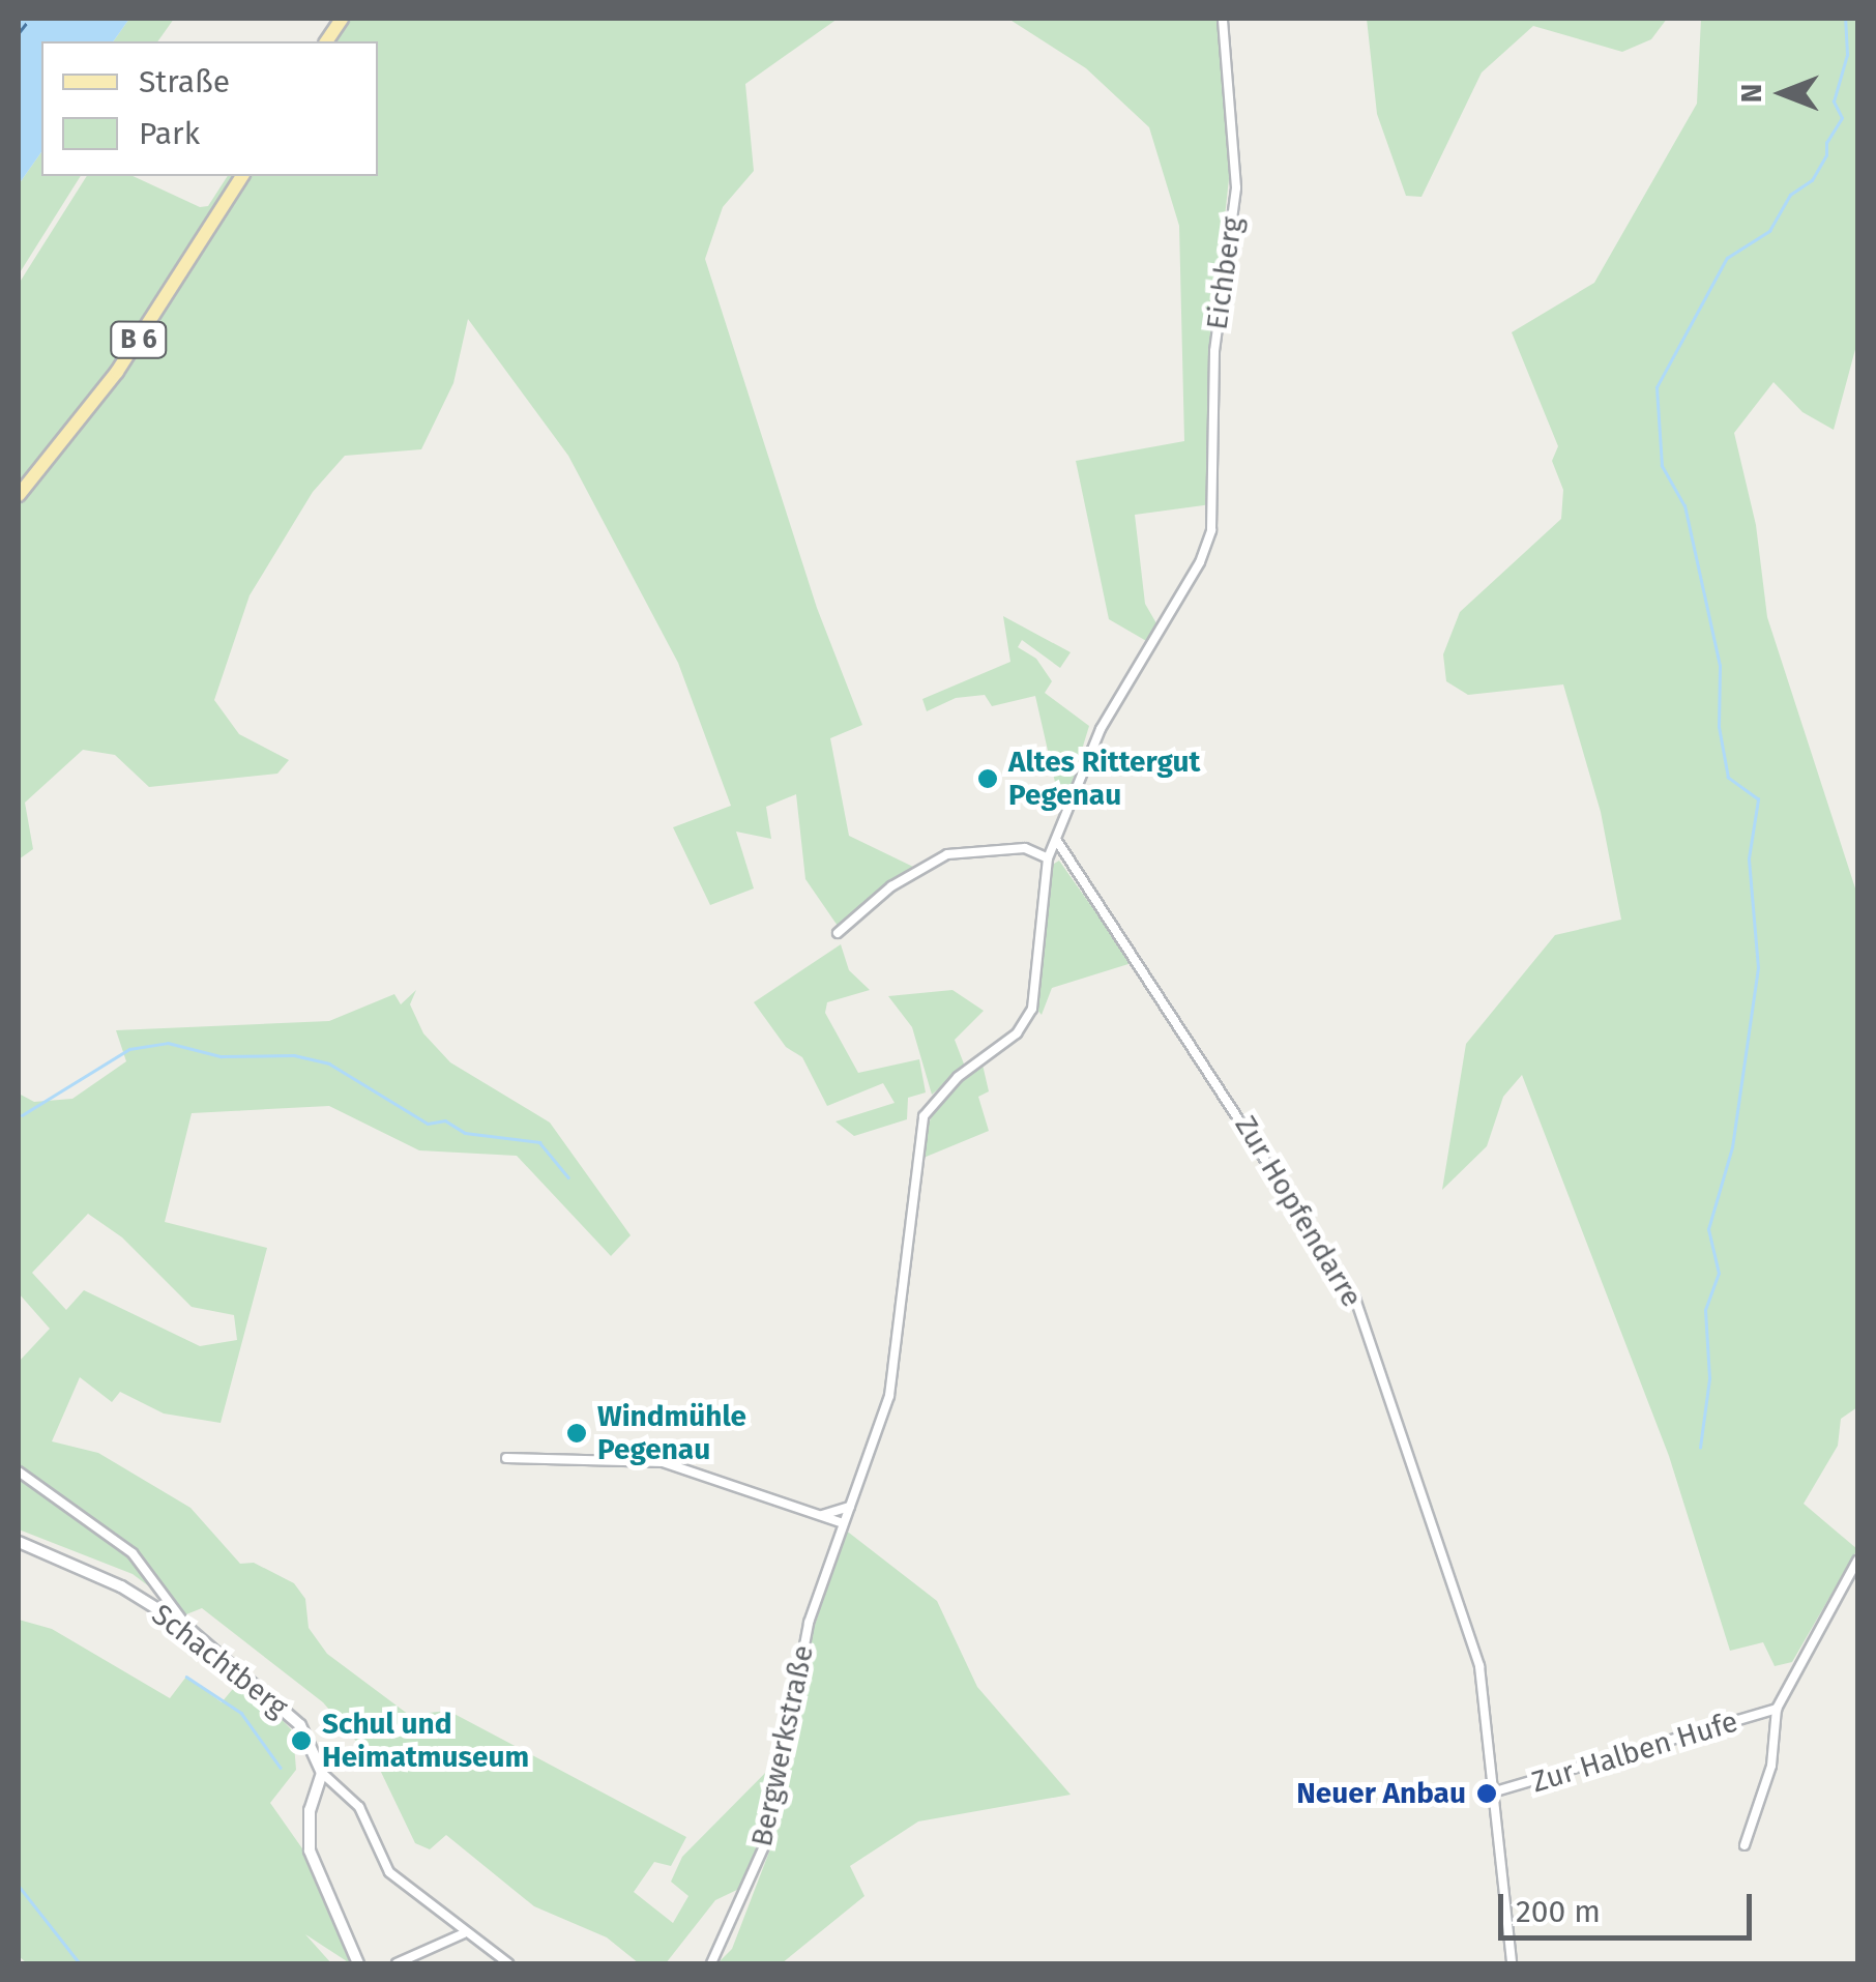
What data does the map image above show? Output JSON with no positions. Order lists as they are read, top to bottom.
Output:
{
  "streets": {
    "main road": ["B 6"],
    "street": [
      "Eichberg",
      "Zur Hopfendarre",
      "Schachtberg",
      "Bergwerkstraße",
      "Zur Halben Hufe"
    ]
  },
  "crossings": [
    ["Eichberg", "Zur Hopfendarre"],
    ["Zur Hopfendarre", "Zur Halben Hufe"]
  ],
  "places": [
    "Altes Rittergut Pegenau",
    "Windmühle Pegenau",
    "Schul und Heimatmuseum",
    "Neuer Anbau"
  ],
  "legend": ["Straße", "Park"],
  "scale_bar": "200 m",
  "north": "left"
}
